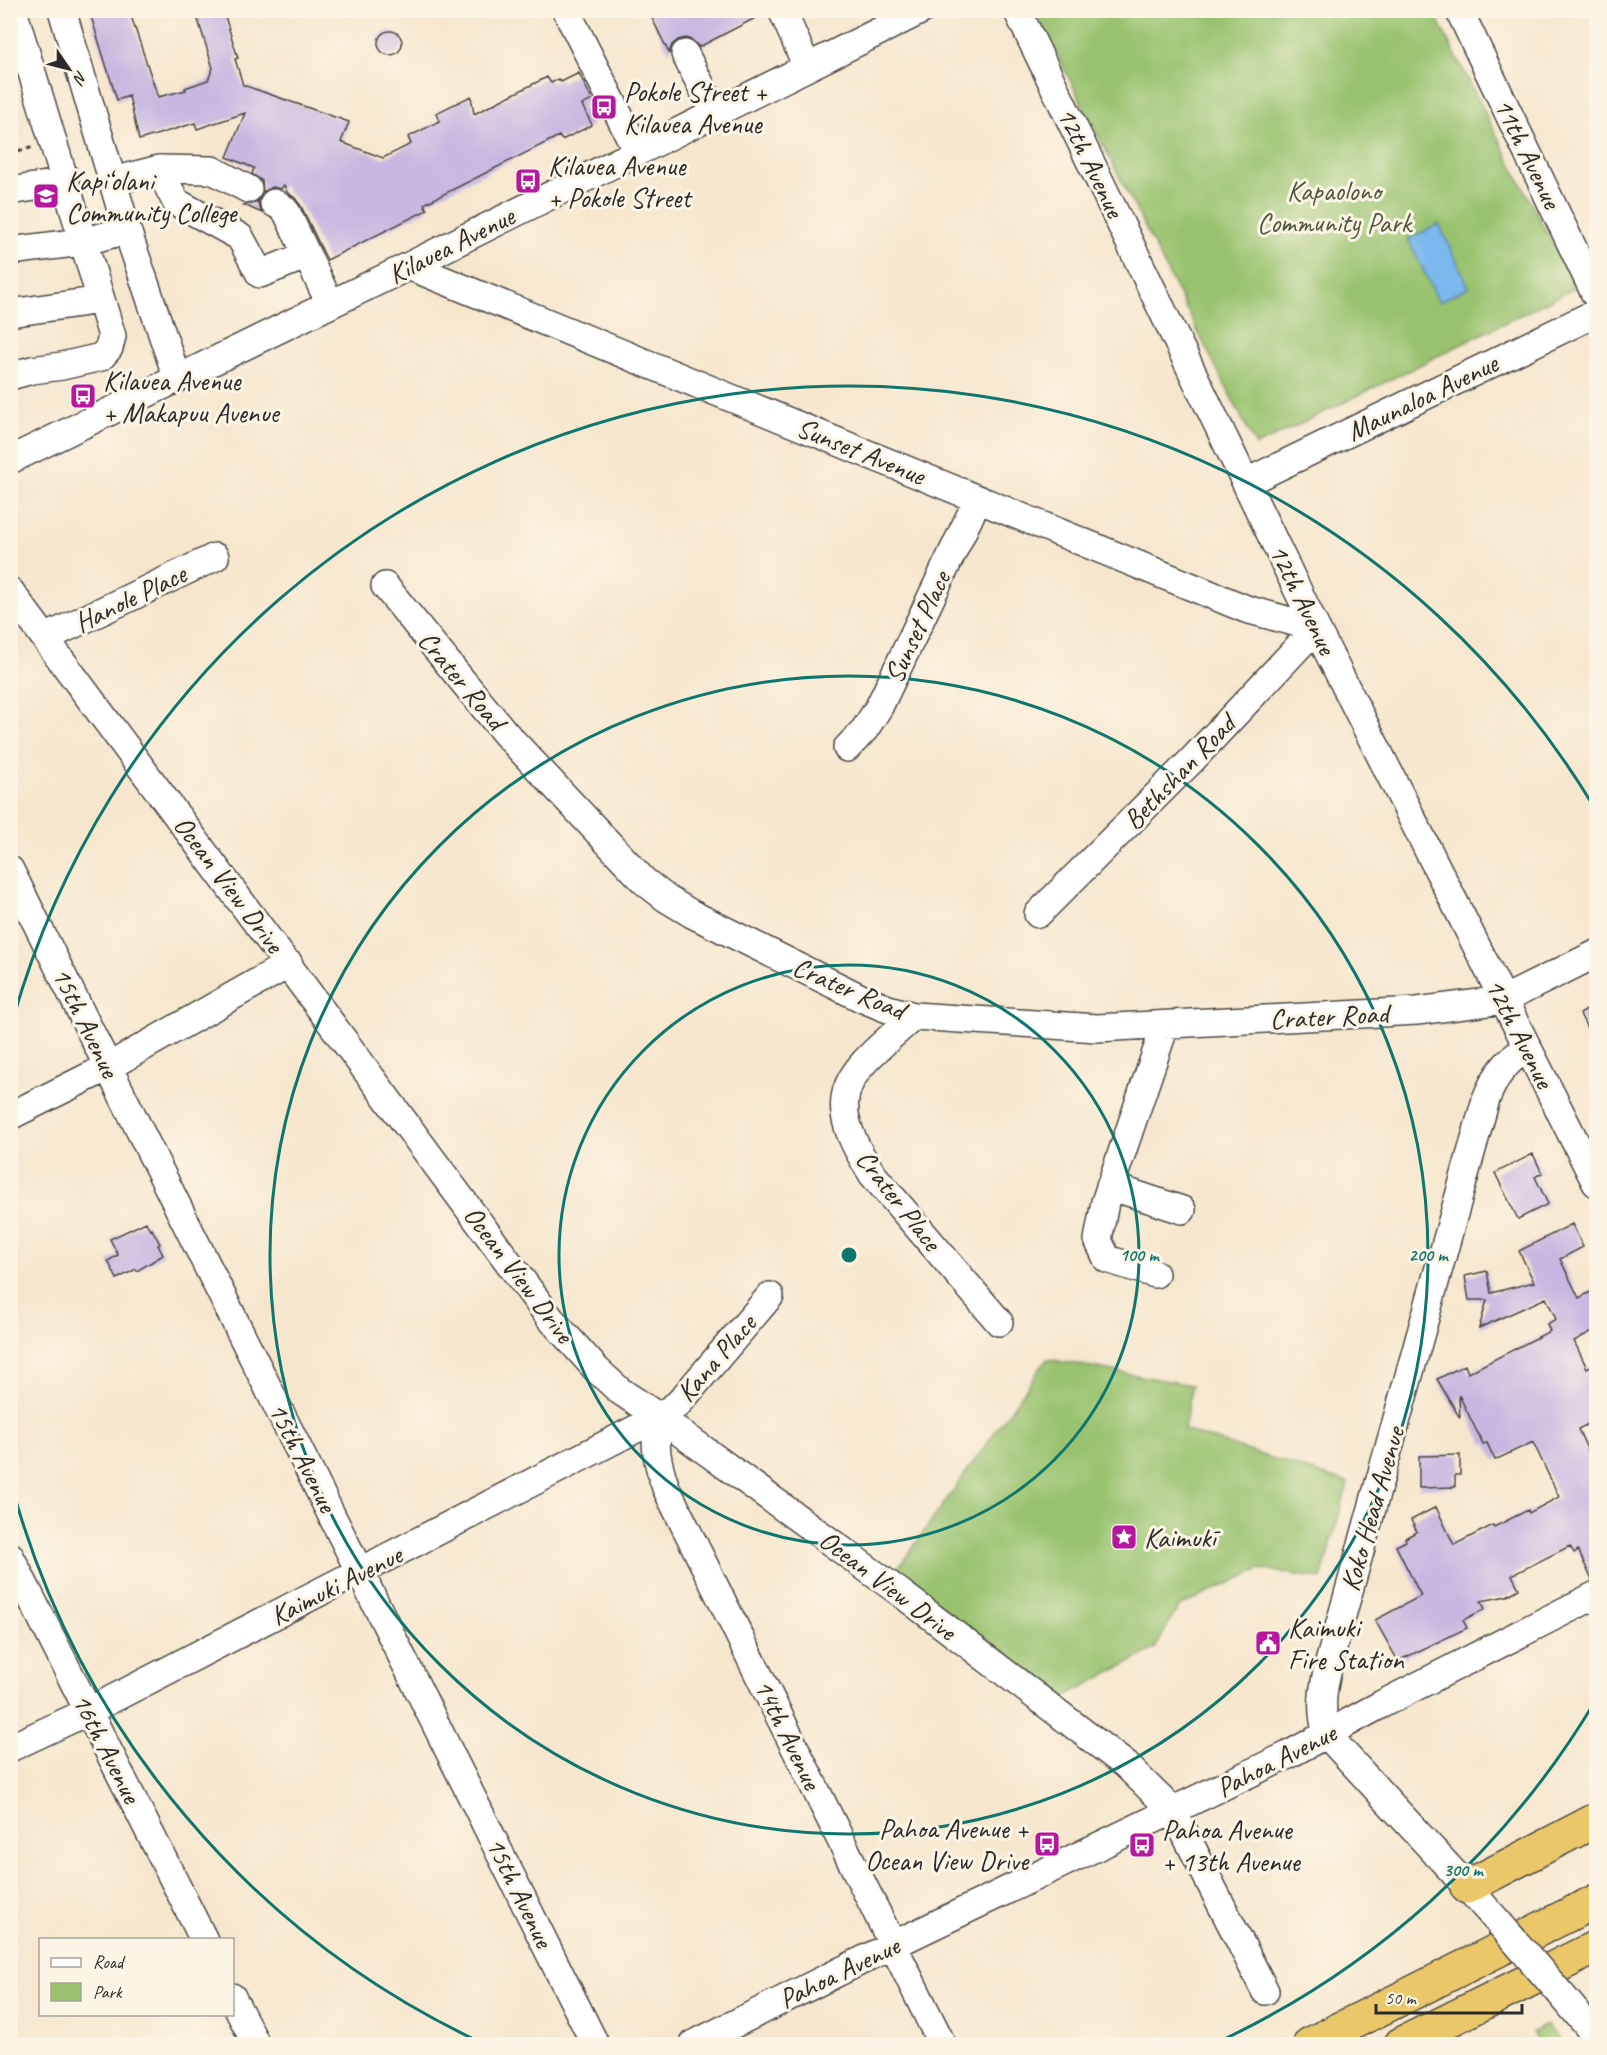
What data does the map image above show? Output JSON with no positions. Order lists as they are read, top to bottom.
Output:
{
  "streets": {
    "street": [
      "11th Avenue",
      "12th Avenue",
      "Kilauea Avenue",
      "Maunaloa Avenue",
      "Sunset Avenue",
      "Hanole Place",
      "Sunset Place",
      "Crater Road",
      "Bethshan Road",
      "Ocean View Drive",
      "15th Avenue",
      "Crater Place",
      "Kana Place",
      "Koko Head Avenue",
      "Kaimuki Avenue",
      "14th Avenue",
      "16th Avenue",
      "Pahoa Avenue"
    ]
  },
  "crossings": [
    ["12th Avenue", "Maunaloa Avenue"],
    ["12th Avenue", "Sunset Avenue"],
    ["12th Avenue", "Crater Road"],
    ["12th Avenue", "Bethshan Road"],
    ["12th Avenue", "Koko Head Avenue"],
    ["Kilauea Avenue", "Sunset Avenue"],
    ["Sunset Avenue", "Sunset Place"],
    ["Sunset Avenue", "Bethshan Road"],
    ["Hanole Place", "Ocean View Drive"],
    ["Crater Road", "Crater Place"],
    ["Ocean View Drive", "Kana Place"],
    ["Ocean View Drive", "Kaimuki Avenue"],
    ["Ocean View Drive", "14th Avenue"],
    ["Ocean View Drive", "Pahoa Avenue"],
    ["15th Avenue", "Kaimuki Avenue"],
    ["Kana Place", "Kaimuki Avenue"],
    ["Kana Place", "14th Avenue"],
    ["Koko Head Avenue", "Pahoa Avenue"],
    ["Kaimuki Avenue", "14th Avenue"],
    ["Kaimuki Avenue", "16th Avenue"],
    ["14th Avenue", "Pahoa Avenue"]
  ],
  "parks": ["Kapaolono Community Park"],
  "places": {
    "bus stop": [
      "Pokole Street + Kilauea Avenue",
      "Kilauea Avenue + Pokole Street",
      "Kilauea Avenue + Makapuu Avenue",
      "Pahoa Avenue + Ocean View Drive",
      "Pahoa Avenue + 13th Avenue"
    ],
    "school or university": ["Kapi‘olani Community College"],
    "place": ["Kaimukī"],
    "public building": ["Kaimuki Fire Station"]
  },
  "legend": ["Road", "Park"],
  "scale_bar": "50 m",
  "north": "bottom right",
  "rings": ["100 m", "200 m", "300 m"]
}
